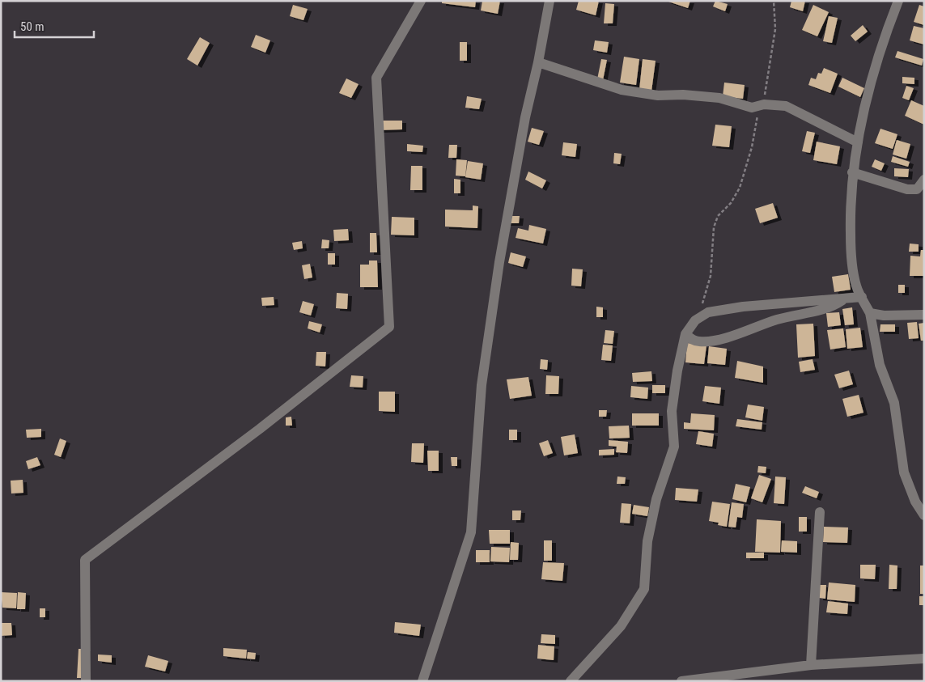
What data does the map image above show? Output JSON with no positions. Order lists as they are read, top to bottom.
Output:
{
  "scale_bar": "50 m"
}
